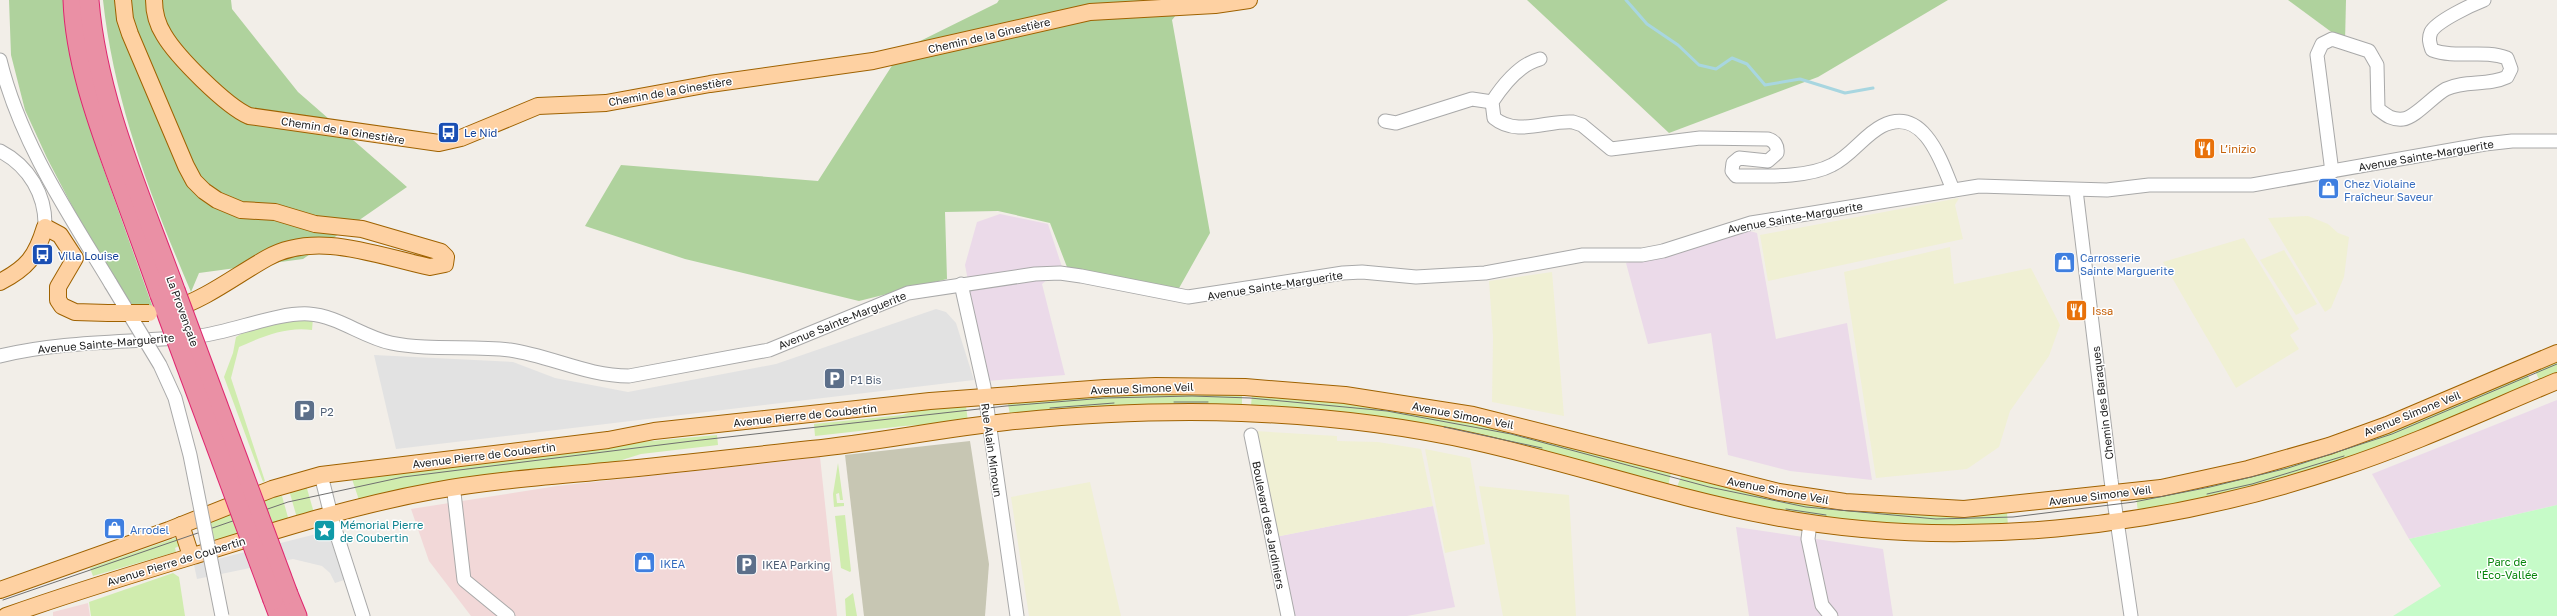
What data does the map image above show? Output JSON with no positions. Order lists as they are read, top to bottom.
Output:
{
  "streets": {
    "highway": ["La Provençale"],
    "main road": ["Chemin de la Ginestière", "Avenue Simone Veil", "Avenue Pierre de Coubertin"],
    "street": [
      "Avenue Sainte-Marguerite",
      "Chemin des Baraques",
      "Rue Alain Mimoun",
      "Boulevard des Jardiniers"
    ]
  },
  "crossings": [
    ["Avenue Sainte-Marguerite", "Chemin des Baraques"],
    ["Avenue Sainte-Marguerite", "Rue Alain Mimoun"],
    ["Avenue Simone Veil", "Chemin des Baraques"],
    ["Avenue Simone Veil", "Avenue Pierre de Coubertin"],
    ["Avenue Simone Veil", "Rue Alain Mimoun"],
    ["Avenue Pierre de Coubertin", "Rue Alain Mimoun"]
  ],
  "parks": ["Parc de l'Éco-Vallée"],
  "places": {
    "bus stop": ["Le Nid", "Villa Louise"],
    "restaurant": ["L’inizio", "Issa"],
    "shop": [
      "Chez Violaine Fraîcheur Saveur",
      "Carrosserie Sainte Marguerite",
      "Arrodel",
      "IKEA"
    ],
    "parking": ["P1 Bis", "P2", "IKEA Parking"],
    "place": ["Mémorial Pierre de Coubertin"]
  }
}
